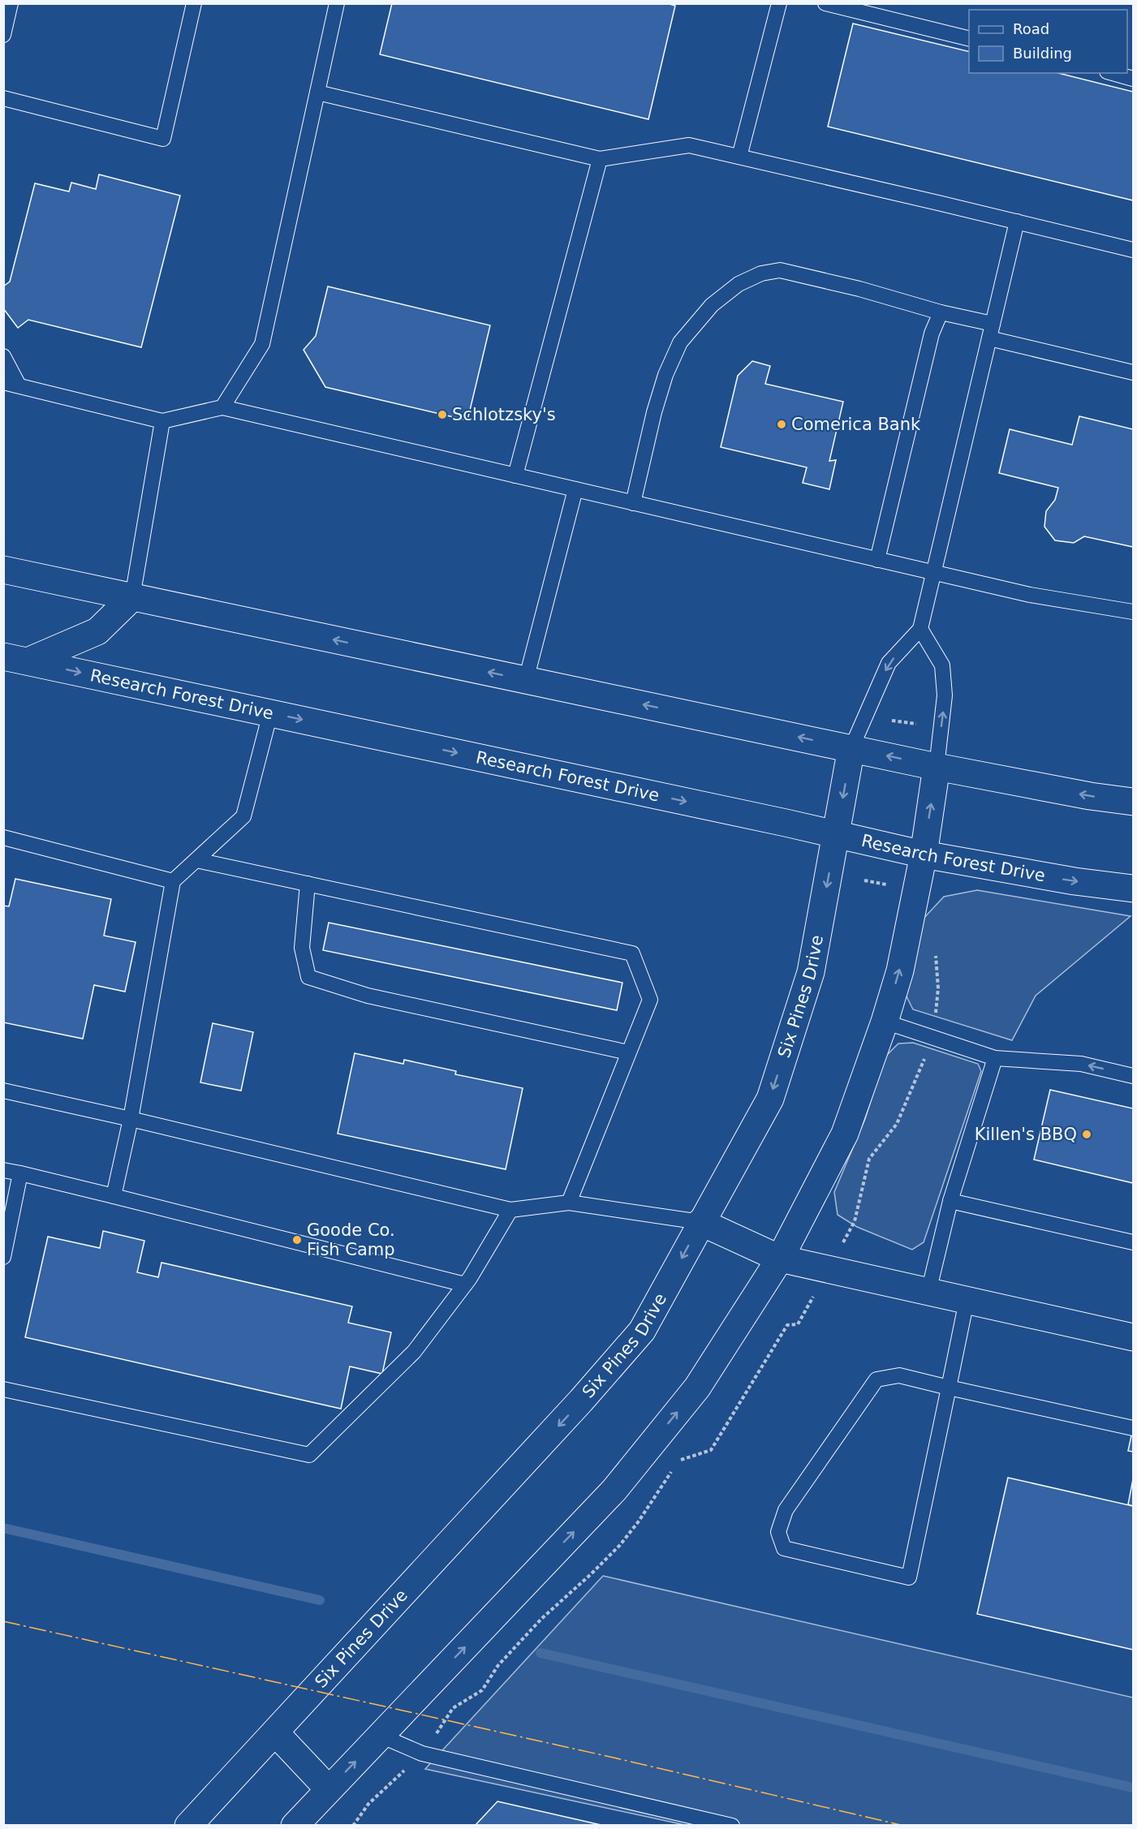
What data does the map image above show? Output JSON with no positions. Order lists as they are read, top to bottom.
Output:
{
  "streets": {
    "street": ["Research Forest Drive", "Six Pines Drive"]
  },
  "crossings": [
    ["Research Forest Drive", "Six Pines Drive"]
  ],
  "places": [
    "Schlotzsky's",
    "Comerica Bank",
    "Killen's BBQ",
    "Goode Co. Fish Camp"
  ],
  "legend": ["Road", "Building"]
}
